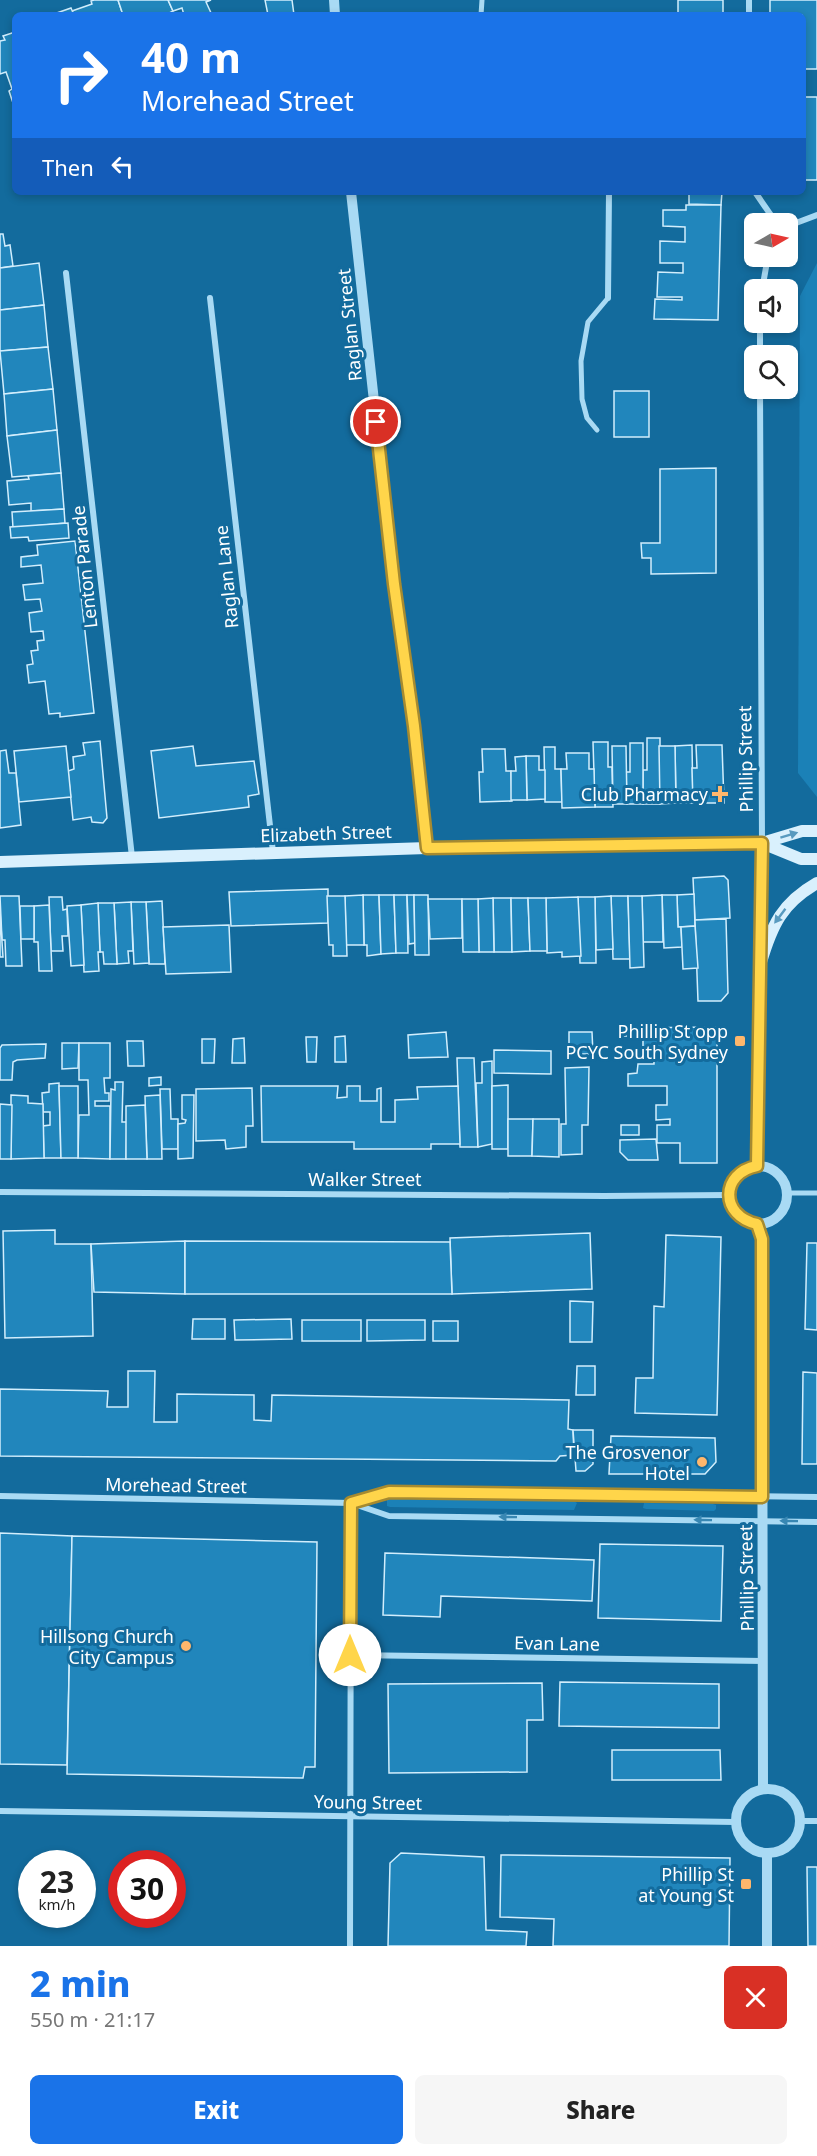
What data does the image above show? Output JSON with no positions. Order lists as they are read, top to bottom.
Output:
{
  "streets": {
    "main road": ["Elizabeth Street"],
    "street": [
      "Raglan Street",
      "Lenton Parade",
      "Raglan Lane",
      "Phillip Street",
      "Walker Street",
      "Morehead Street",
      "Evan Lane",
      "Young Street"
    ]
  },
  "crossings": [
    ["Raglan Street", "Elizabeth Street"],
    ["Lenton Parade", "Elizabeth Street"],
    ["Raglan Lane", "Elizabeth Street"],
    ["Phillip Street", "Elizabeth Street"],
    ["Phillip Street", "Walker Street"],
    ["Phillip Street", "Morehead Street"],
    ["Phillip Street", "Evan Lane"],
    ["Phillip Street", "Young Street"]
  ],
  "places": {
    "health": ["Club Pharmacy"],
    "transit": ["Phillip St opp PCYC South Sydney", "Phillip St at Young St"],
    "other": ["The Grosvenor Hotel", "Hillsong Church City Campus"]
  },
  "north": "right",
  "page": {
    "turn": ["40 m", "Morehead Street"],
    "then": "Then",
    "speed": "23 km/h",
    "limit": "30",
    "heading": ["2 min", "550 m · 21:17"],
    "buttons": ["Exit", "Share"]
  }
}
